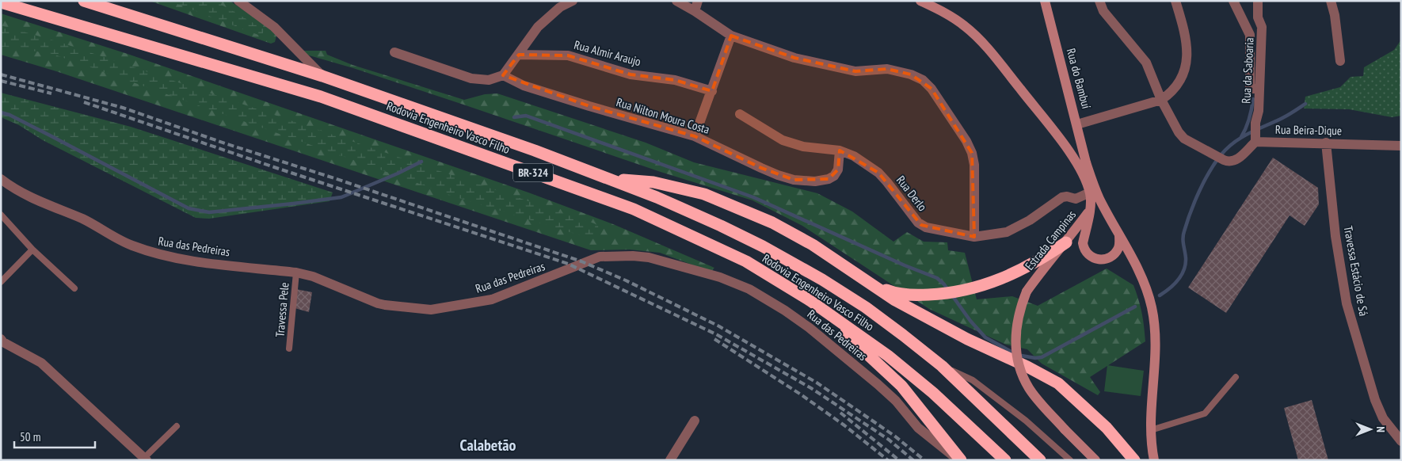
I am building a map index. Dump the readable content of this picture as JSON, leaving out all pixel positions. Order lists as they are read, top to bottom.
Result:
{
  "streets": {
    "highway": ["Rodovia Engenheiro Vasco Filho", "BR-324"],
    "main road": ["Rua do Bambuí", "Estrada Campinas"],
    "street": [
      "Rua Almir Araujo",
      "Rua da Saboaria",
      "Rua Nilton Moura Costa",
      "Rua Beira-Dique",
      "Rua Derlo",
      "Rua das Pedreiras",
      "Travessa Estácio de Sá"
    ],
    "lane": ["Travessa Pele"]
  },
  "crossings": [
    ["Rua da Saboaria", "Rua Beira-Dique"],
    ["Rua Nilton Moura Costa", "Rua Derlo"],
    ["Rua Beira-Dique", "Travessa Estácio de Sá"],
    ["Rua Derlo", "Estrada Campinas"],
    ["Rua das Pedreiras", "Travessa Pele"]
  ],
  "districts": ["Calabetão"],
  "scale_bar": "50 m",
  "north": "right"
}
